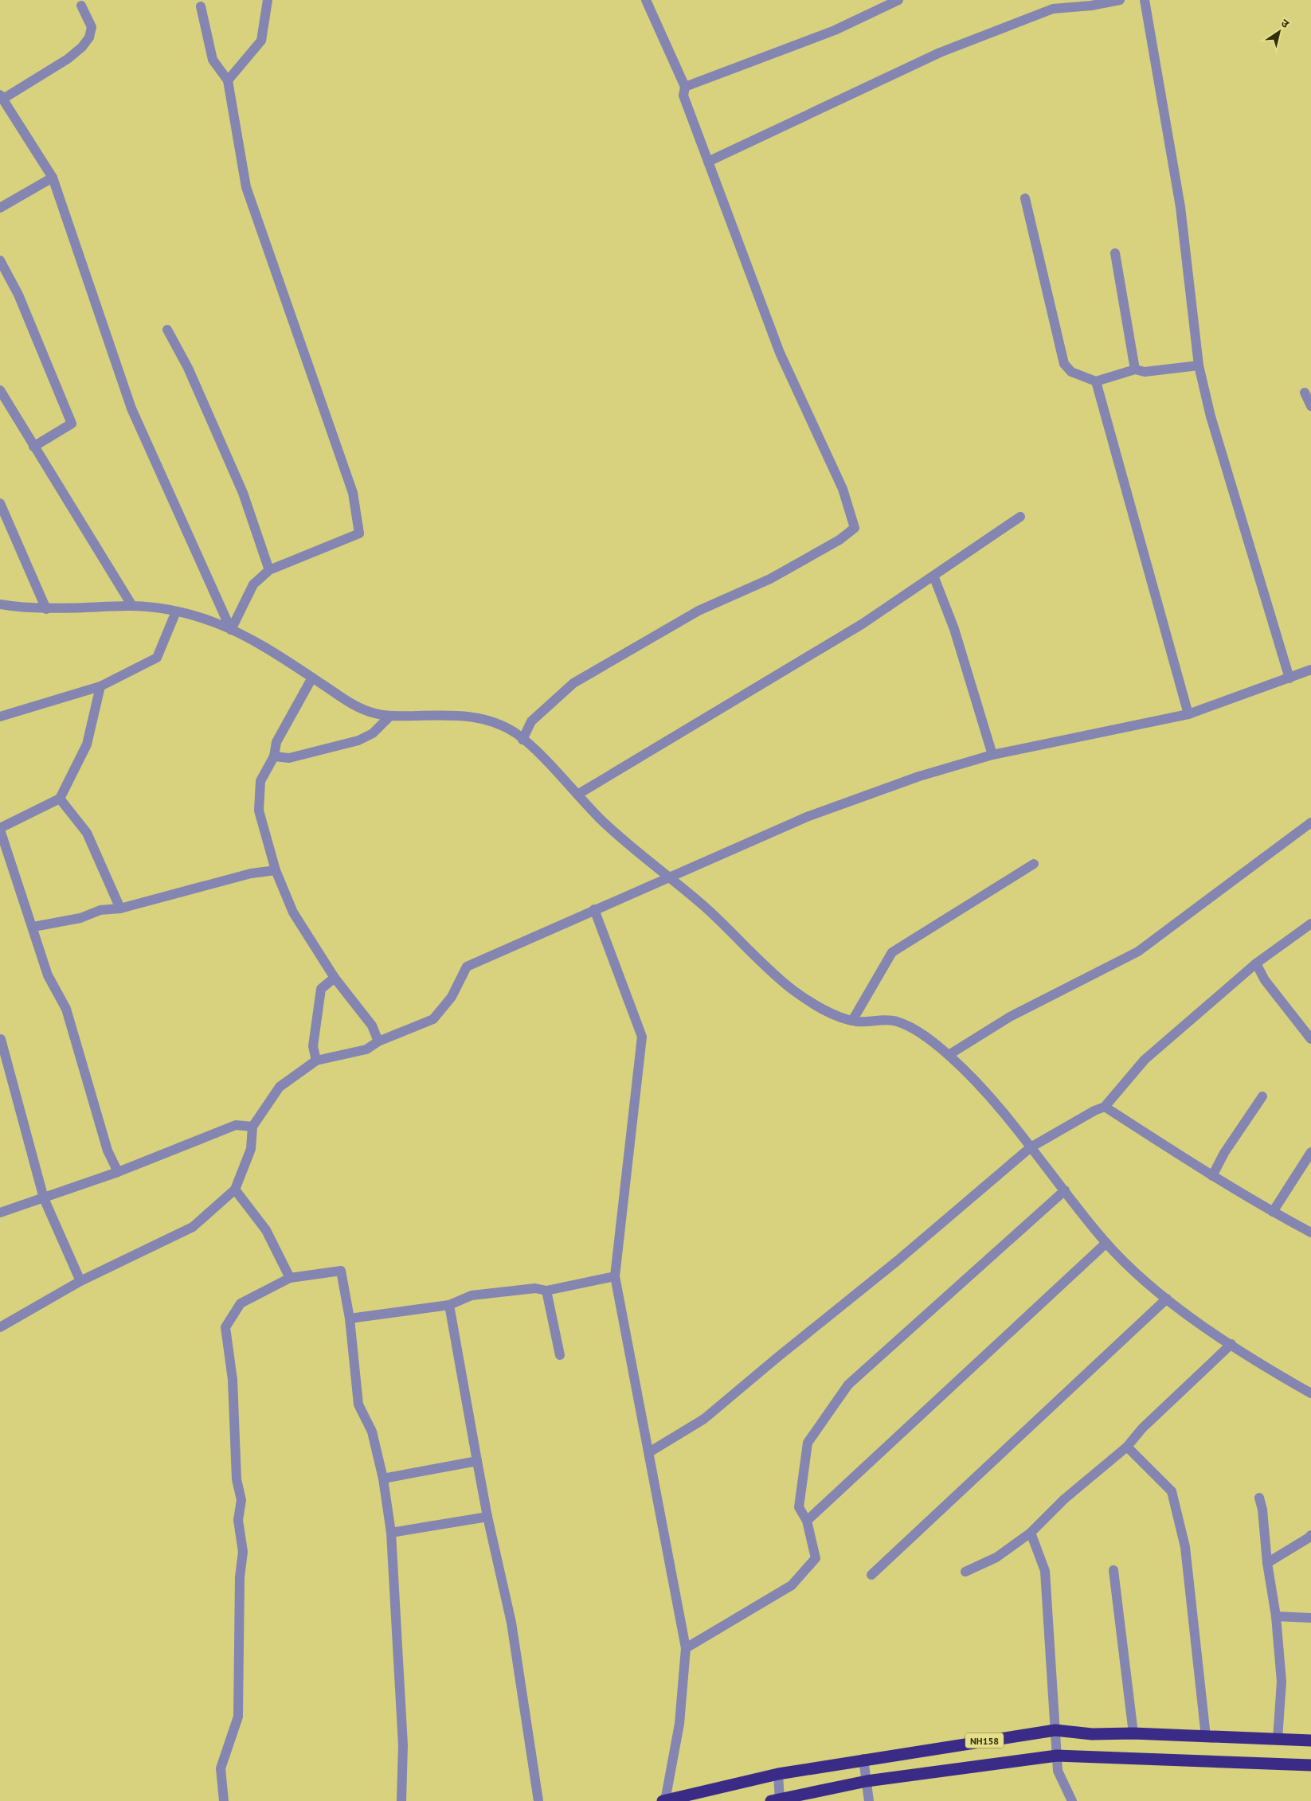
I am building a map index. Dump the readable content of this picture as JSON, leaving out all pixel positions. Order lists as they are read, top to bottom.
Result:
{
  "streets": {
    "highway": ["NH158"]
  },
  "north": "top right"
}
